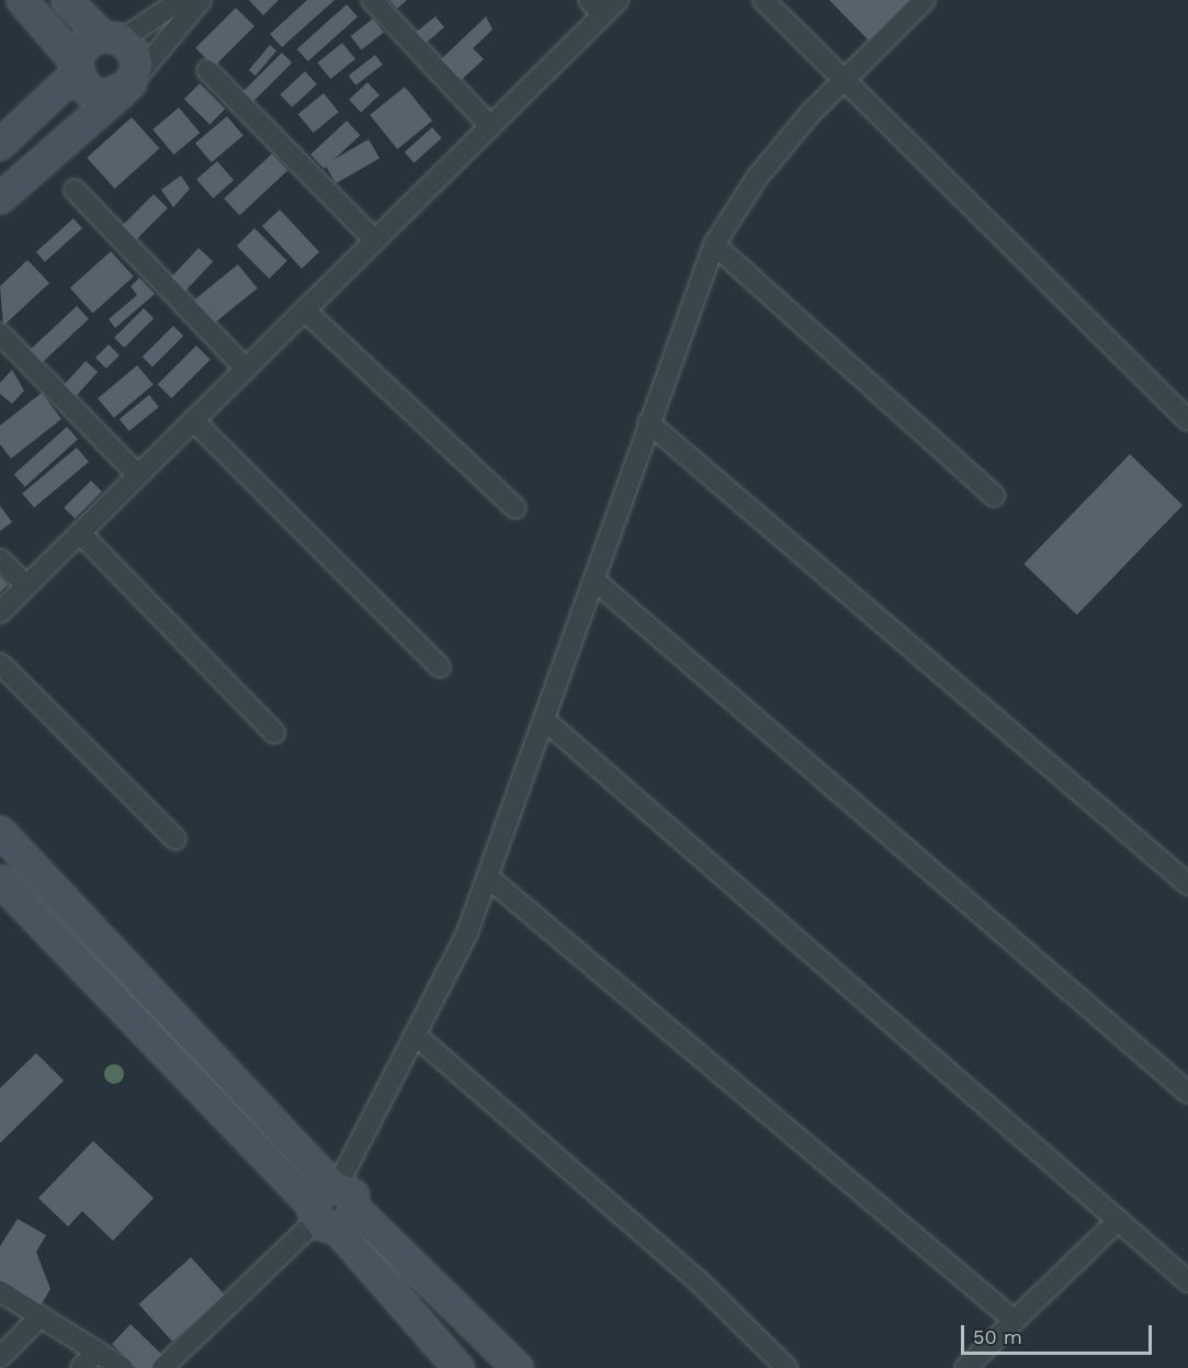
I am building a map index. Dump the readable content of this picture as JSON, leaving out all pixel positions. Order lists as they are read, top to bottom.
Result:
{
  "scale_bar": "50 m"
}
